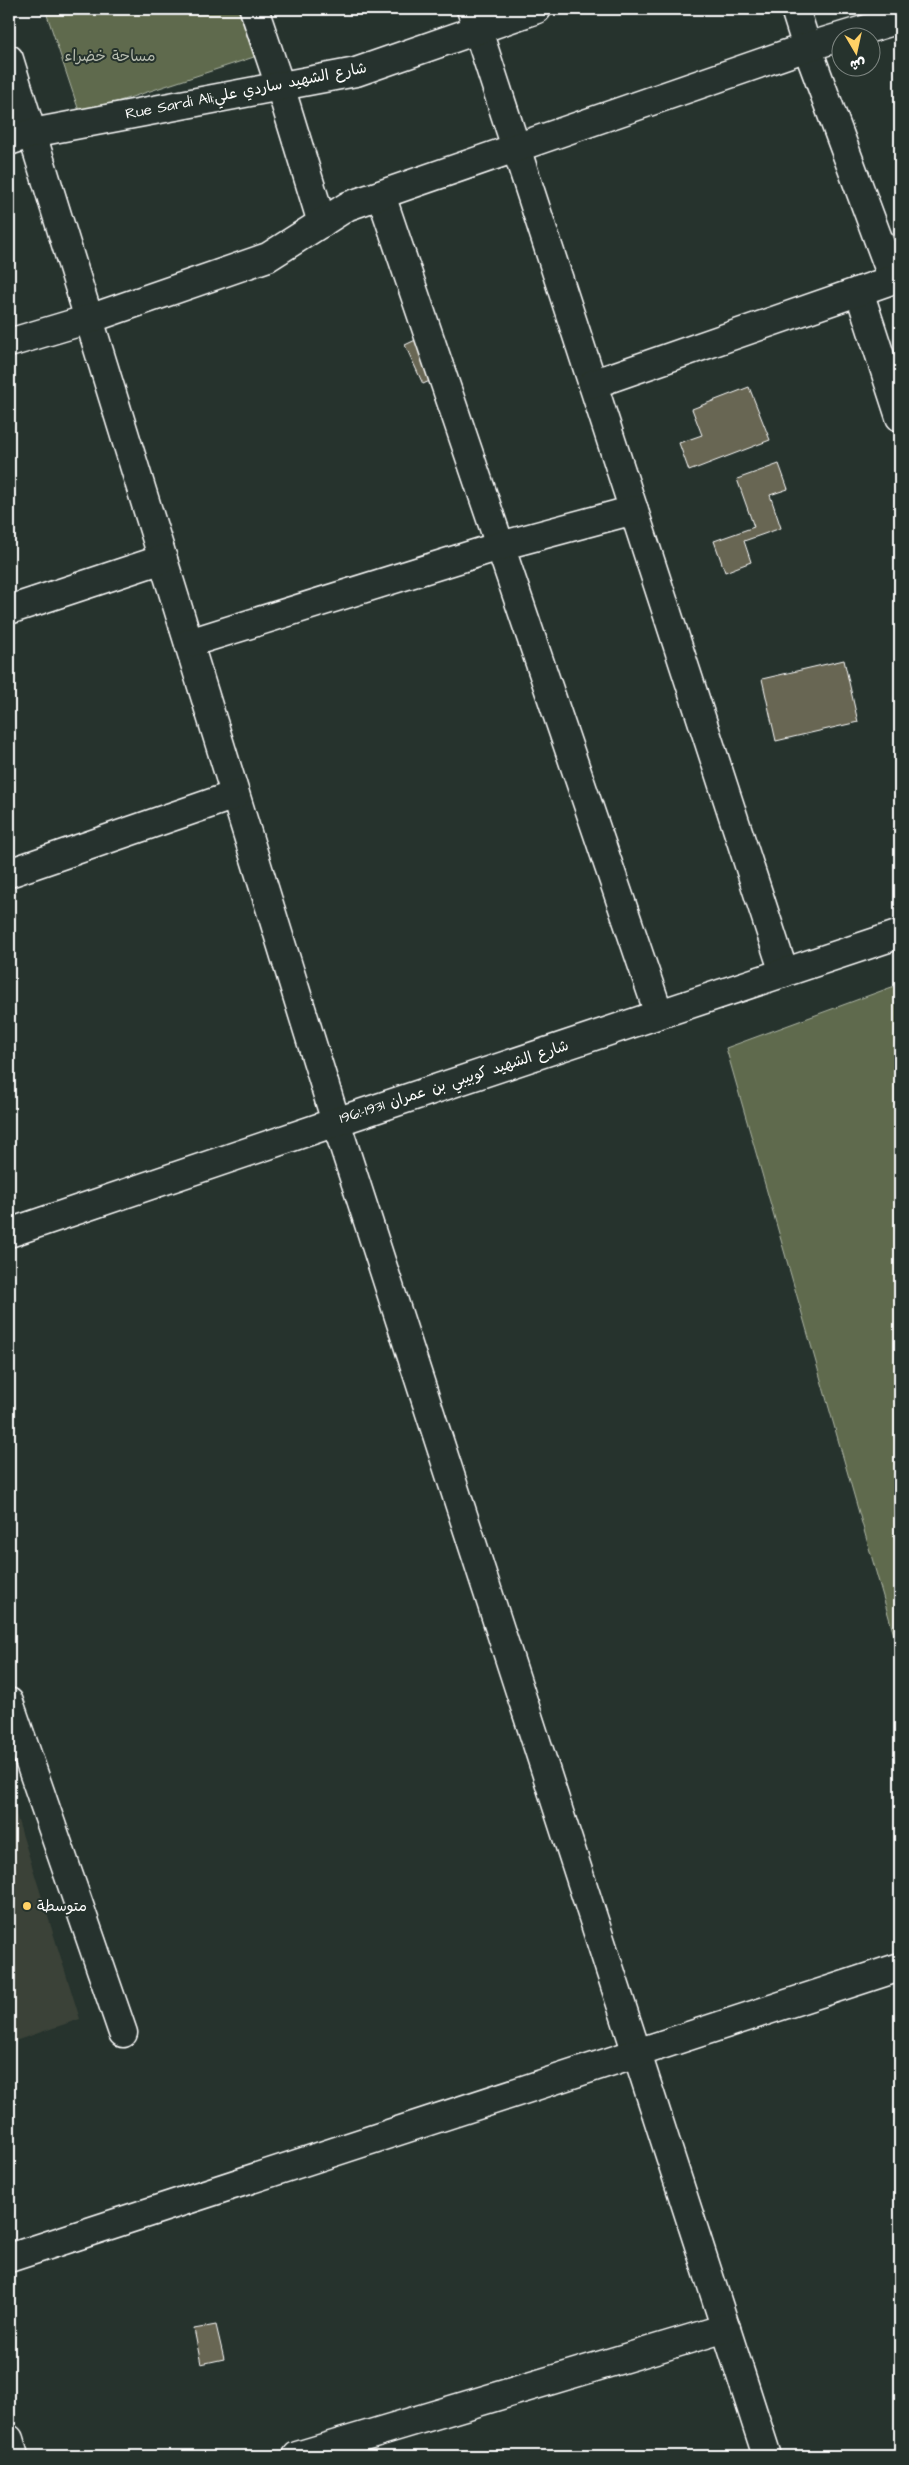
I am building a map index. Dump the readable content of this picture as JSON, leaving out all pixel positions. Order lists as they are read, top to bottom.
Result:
{
  "streets": {
    "street": ["Rue Sardi Ali;شارع الشهيد ساردي علي", "شارع الشهيد كوبيبي بن عمران 1931-1961"]
  },
  "parks": ["مساحة خضراء"],
  "places": ["متوسطة"],
  "north": "bottom"
}
